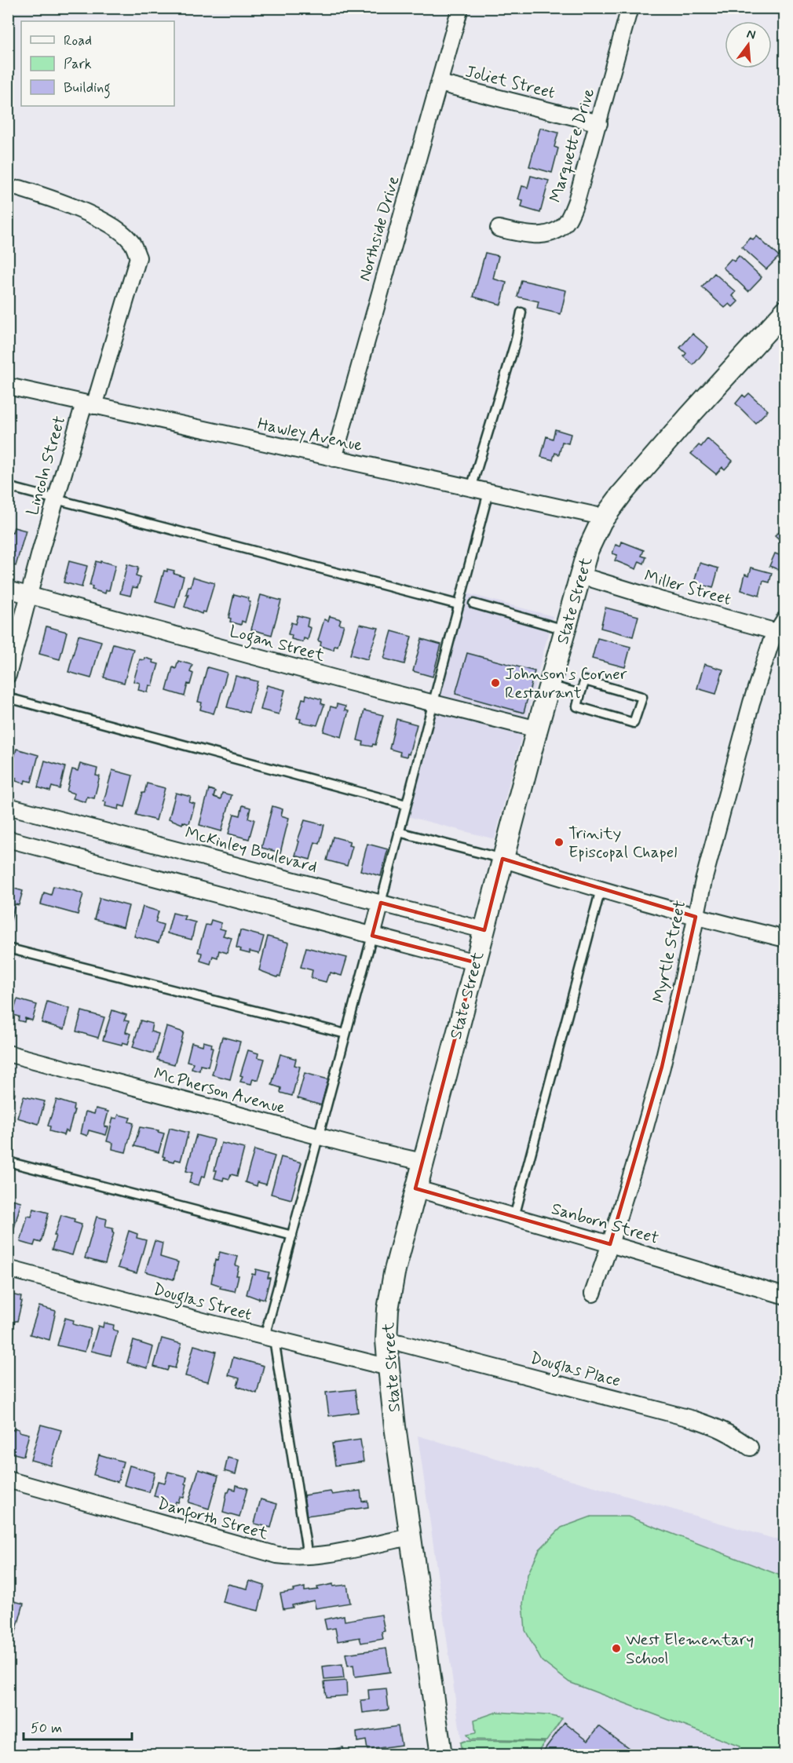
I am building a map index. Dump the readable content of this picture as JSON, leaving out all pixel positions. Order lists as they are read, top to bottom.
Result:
{
  "streets": {
    "street": [
      "Joliet Street",
      "Marquette Drive",
      "Northside Drive",
      "Hawley Avenue",
      "Lincoln Street",
      "Miller Street",
      "State Street",
      "Logan Street",
      "McKinley Boulevard",
      "Myrtle Street",
      "McPherson Avenue",
      "Sanborn Street",
      "Douglas Street",
      "Douglas Place",
      "Danforth Street"
    ]
  },
  "crossings": [
    ["Joliet Street", "Marquette Drive"],
    ["Joliet Street", "Northside Drive"],
    ["Northside Drive", "Hawley Avenue"],
    ["Hawley Avenue", "Lincoln Street"],
    ["Hawley Avenue", "State Street"],
    ["Lincoln Street", "Logan Street"],
    ["Miller Street", "State Street"],
    ["Miller Street", "Myrtle Street"],
    ["State Street", "Logan Street"],
    ["State Street", "McKinley Boulevard"],
    ["State Street", "McPherson Avenue"],
    ["State Street", "Sanborn Street"],
    ["State Street", "Douglas Street"],
    ["State Street", "Douglas Place"],
    ["State Street", "Danforth Street"],
    ["Myrtle Street", "Sanborn Street"]
  ],
  "places": ["Johnson's Corner Restaurant", "Trinity Episcopal Chapel", "West Elementary School"],
  "legend": ["Road", "Park", "Building"],
  "scale_bar": "50 m",
  "north": "top"
}
